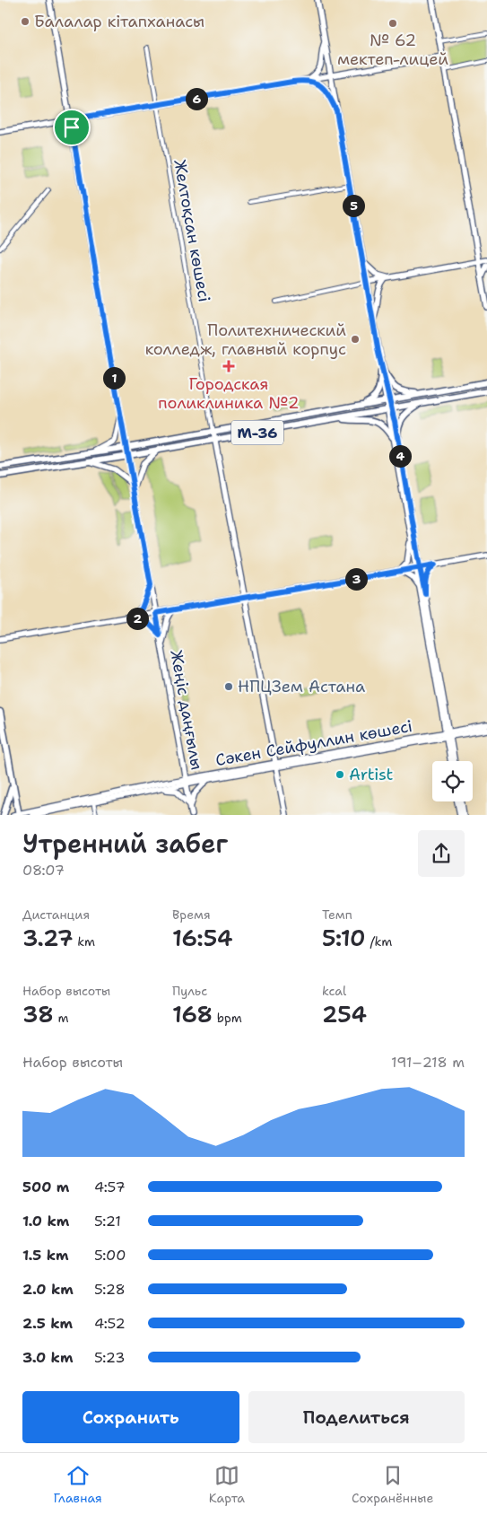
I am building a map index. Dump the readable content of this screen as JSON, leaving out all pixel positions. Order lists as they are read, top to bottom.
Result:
{
  "streets": {
    "main road": [
      "Желтоқсан көшесі",
      "M-36",
      "Жеңіс даңғылы",
      "Сәкен Сейфуллин көшесі"
    ]
  },
  "crossings": [
    ["Желтоқсан көшесі", "M-36"],
    ["Желтоқсан көшесі", "Сәкен Сейфуллин көшесі"],
    ["M-36", "Жеңіс даңғылы"],
    ["Жеңіс даңғылы", "Сәкен Сейфуллин көшесі"]
  ],
  "places": {
    "other": [
      "Балалар кітапханасы",
      "№ 62 мектеп-лицей",
      "Политехнический колледж, главный корпус",
      "НПЦЗем Астана",
      "Artist"
    ],
    "health": ["Городская поликлиника №2"]
  },
  "page": {
    "pins": [
      "6",
      "5",
      "1",
      "4",
      "3",
      "2"
    ],
    "heading": ["Утренний забег", "08:07"],
    "stats": [
      ["Дистанция", "3.27 km"],
      ["Время", "16:54"],
      ["Темп", "5:10 /km"],
      ["Набор высоты", "38 m"],
      ["Пульс", "168 bpm"],
      ["kcal", "254"]
    ],
    "chart": ["Набор высоты", "191–218 m"],
    "list": [
      {
        "name": "500 m",
        "note": "4:57"
      },
      {
        "name": "1.0 km",
        "note": "5:21"
      },
      {
        "name": "1.5 km",
        "note": "5:00"
      },
      {
        "name": "2.0 km",
        "note": "5:28"
      },
      {
        "name": "2.5 km",
        "note": "4:52"
      },
      {
        "name": "3.0 km",
        "note": "5:23"
      }
    ],
    "buttons": ["Сохранить", "Поделиться"],
    "tabs": ["Главная", "Карта", "Сохранённые"]
  }
}
